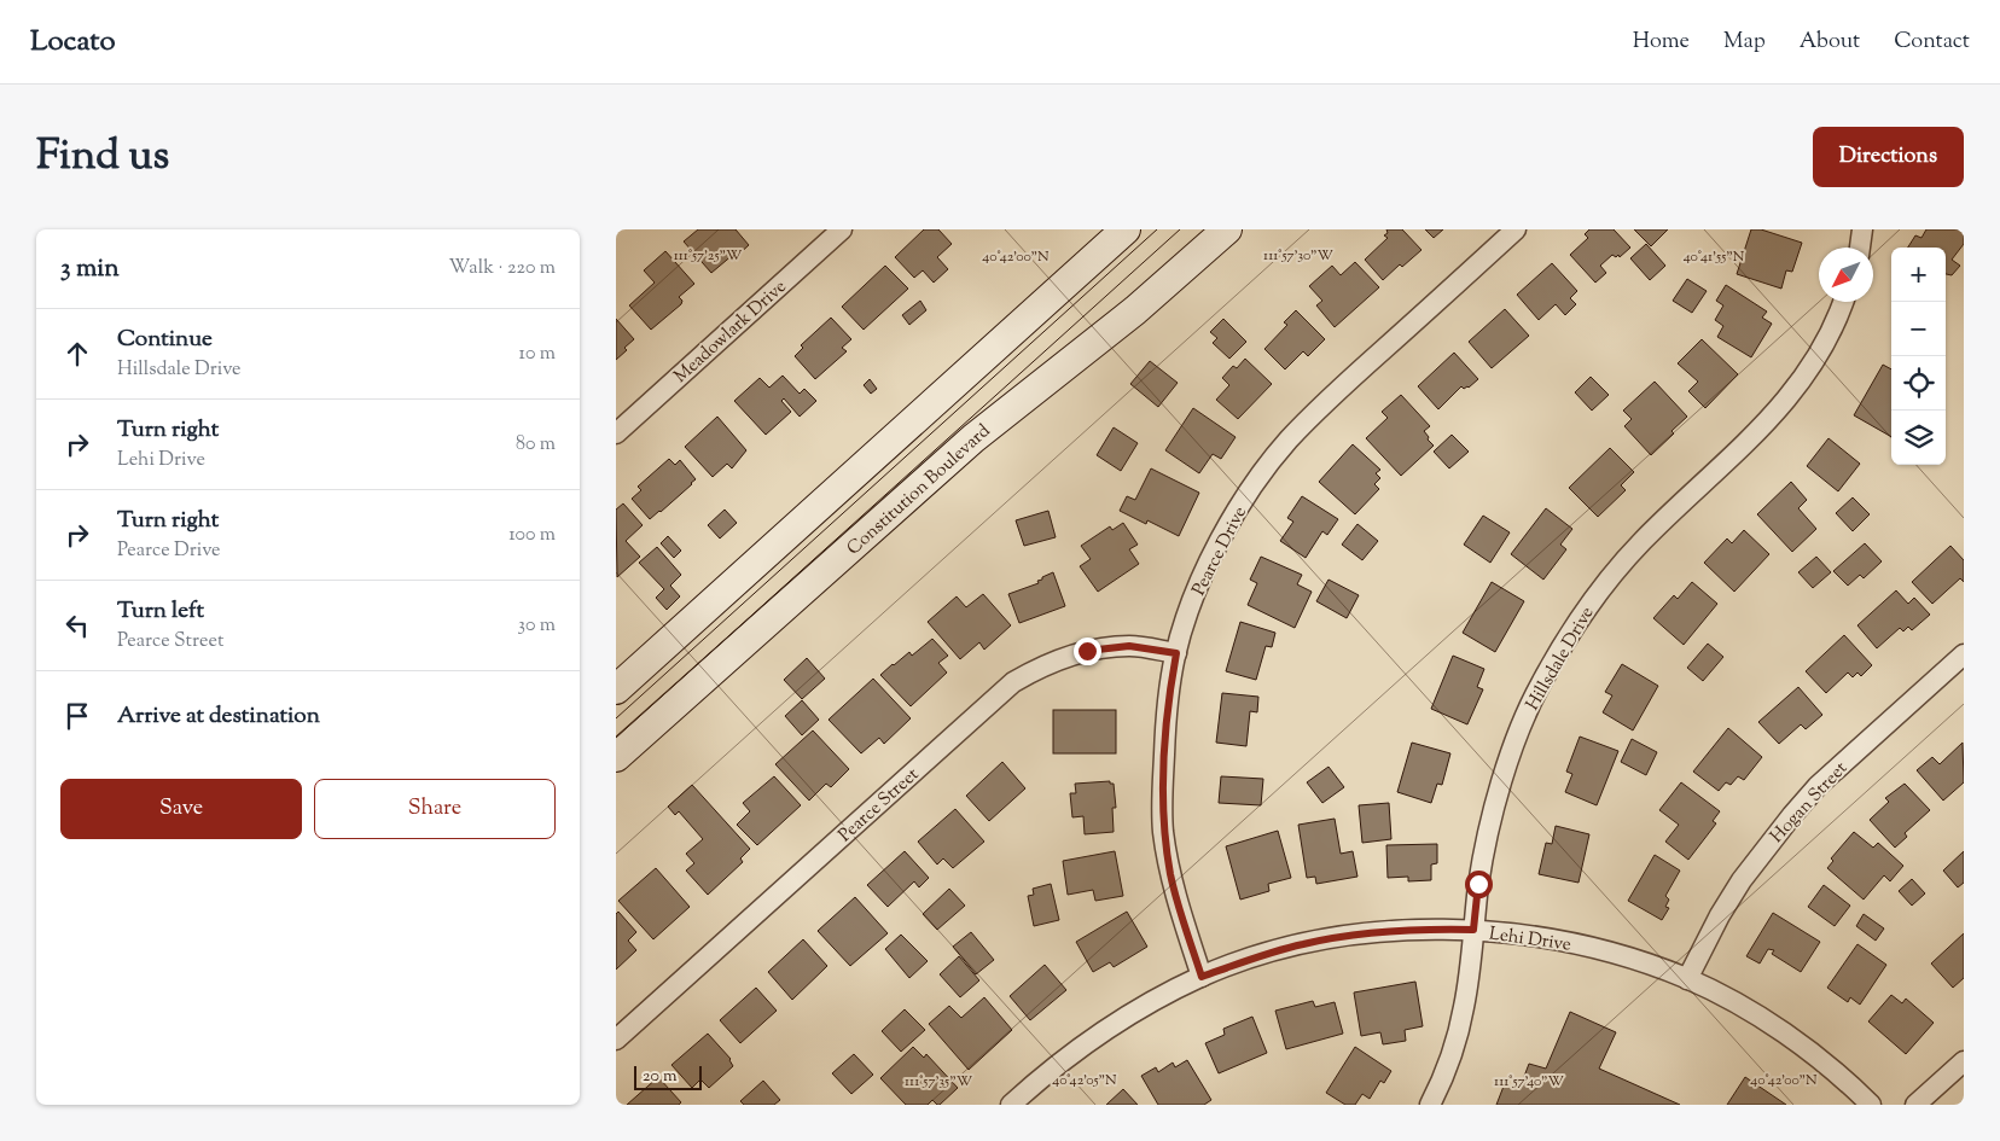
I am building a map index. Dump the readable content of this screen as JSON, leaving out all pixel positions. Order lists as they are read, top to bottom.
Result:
{
  "streets": {
    "main road": ["Constitution Boulevard"],
    "street": [
      "Meadowlark Drive",
      "Pearce Drive",
      "Hillsdale Drive",
      "Hogan Street",
      "Pearce Street",
      "Lehi Drive"
    ]
  },
  "crossings": [
    ["Pearce Drive", "Pearce Street"],
    ["Pearce Drive", "Lehi Drive"],
    ["Hillsdale Drive", "Lehi Drive"],
    ["Hogan Street", "Lehi Drive"]
  ],
  "scale_bar": "20 m",
  "north": "bottom left",
  "page": {
    "header": "Locato",
    "nav": [
      "Home",
      "Map",
      "About",
      "Contact"
    ],
    "title": "Find us",
    "buttons": [
      "Directions",
      ["Save", "Share"]
    ],
    "heading": ["3 min", "Walk · 220 m"],
    "map_buttons": ["+", "−"],
    "list": [
      ["Continue", "Hillsdale Drive", "10 m"],
      ["Turn right", "Lehi Drive", "80 m"],
      ["Turn right", "Pearce Drive", "100 m"],
      ["Turn left", "Pearce Street", "30 m"],
      "Arrive at destination"
    ],
    "scale": "20 m"
  },
  "coordinates": [
    "111°57'25\"W",
    "111°57'30\"W",
    "40°41'55\"N",
    "40°42'00\"N",
    "40°42'05\"N",
    "111°57'35\"W",
    "111°57'40\"W"
  ]
}
